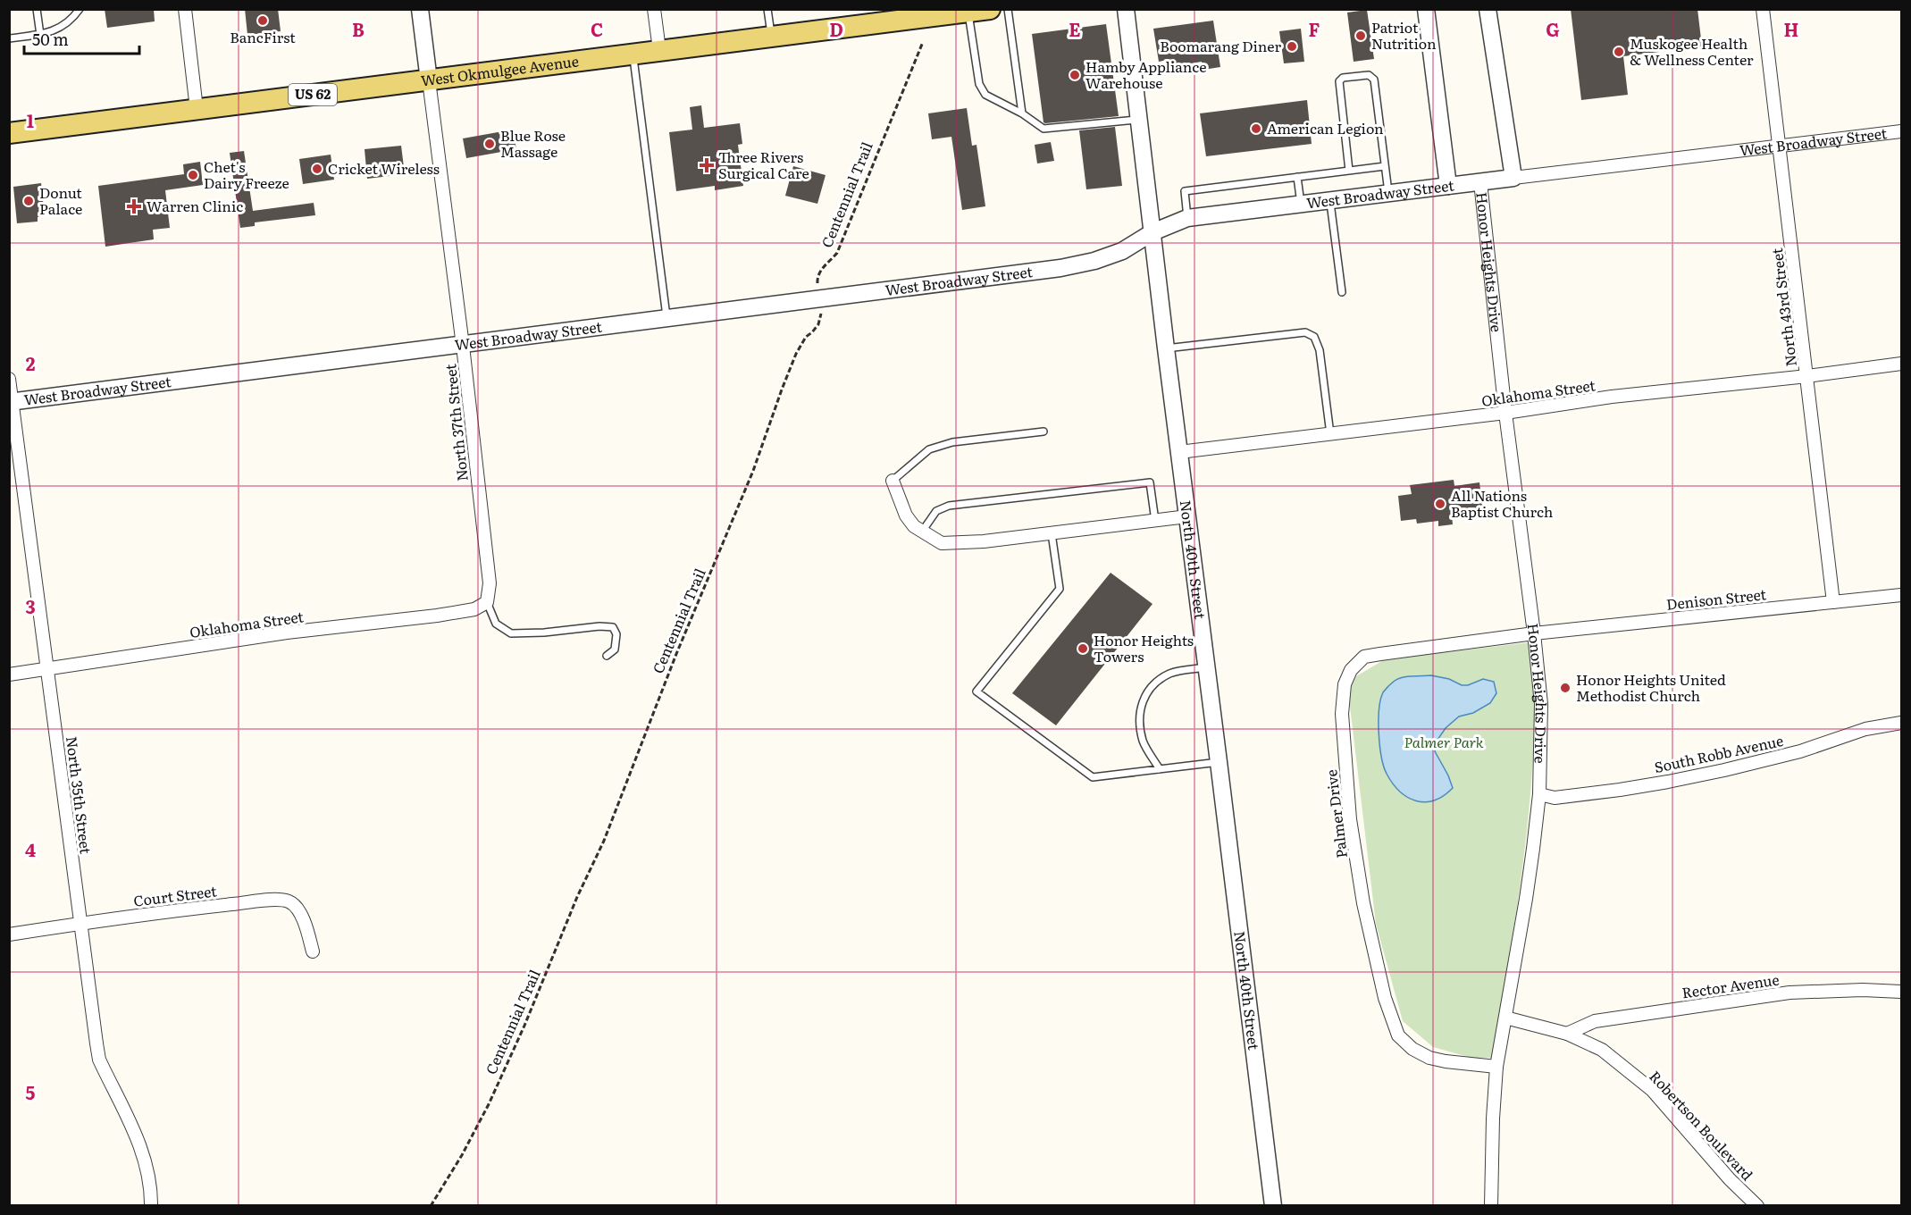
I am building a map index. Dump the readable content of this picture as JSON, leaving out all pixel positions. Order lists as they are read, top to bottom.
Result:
{
  "streets": {
    "main road": ["West Okmulgee Avenue", "US 62"],
    "street": [
      "West Broadway Street",
      "Honor Heights Drive",
      "North 43rd Street",
      "Oklahoma Street",
      "North 37th Street",
      "North 40th Street",
      "Denison Street",
      "South Robb Avenue",
      "North 35th Street",
      "Palmer Drive",
      "Court Street",
      "Rector Avenue",
      "Robertson Boulevard"
    ],
    "path": ["Centennial Trail"]
  },
  "crossings": [
    ["West Okmulgee Avenue", "North 37th Street"],
    ["West Broadway Street", "Centennial Trail"],
    ["West Broadway Street", "Honor Heights Drive"],
    ["West Broadway Street", "North 43rd Street"],
    ["West Broadway Street", "North 37th Street"],
    ["West Broadway Street", "North 40th Street"],
    ["West Broadway Street", "North 35th Street"],
    ["Honor Heights Drive", "Oklahoma Street"],
    ["Honor Heights Drive", "Denison Street"],
    ["Honor Heights Drive", "South Robb Avenue"],
    ["Honor Heights Drive", "Palmer Drive"],
    ["Honor Heights Drive", "Robertson Boulevard"],
    ["North 43rd Street", "Oklahoma Street"],
    ["North 43rd Street", "Denison Street"],
    ["Oklahoma Street", "North 37th Street"],
    ["Oklahoma Street", "North 40th Street"],
    ["Oklahoma Street", "North 35th Street"],
    ["Denison Street", "Palmer Drive"],
    ["North 35th Street", "Court Street"],
    ["Rector Avenue", "Robertson Boulevard"]
  ],
  "parks": ["Palmer Park"],
  "places": {
    "other": [
      "BancFirst",
      "Patriot Nutrition",
      "Boomarang Diner",
      "Muskogee Health & Wellness Center",
      "Hamby Appliance Warehouse",
      "American Legion",
      "Blue Rose Massage",
      "Cricket Wireless",
      "Chet's Dairy Freeze",
      "Donut Palace",
      "All Nations Baptist Church",
      "Honor Heights Towers",
      "Honor Heights United Methodist Church"
    ],
    "health": ["Three Rivers Surgical Care", "Warren Clinic"]
  },
  "scale_bar": "50 m",
  "grid": {
    "columns": [
      "B",
      "C",
      "D",
      "E",
      "F",
      "G",
      "H"
    ],
    "rows": [
      "1",
      "2",
      "3",
      "4",
      "5"
    ]
  }
}
